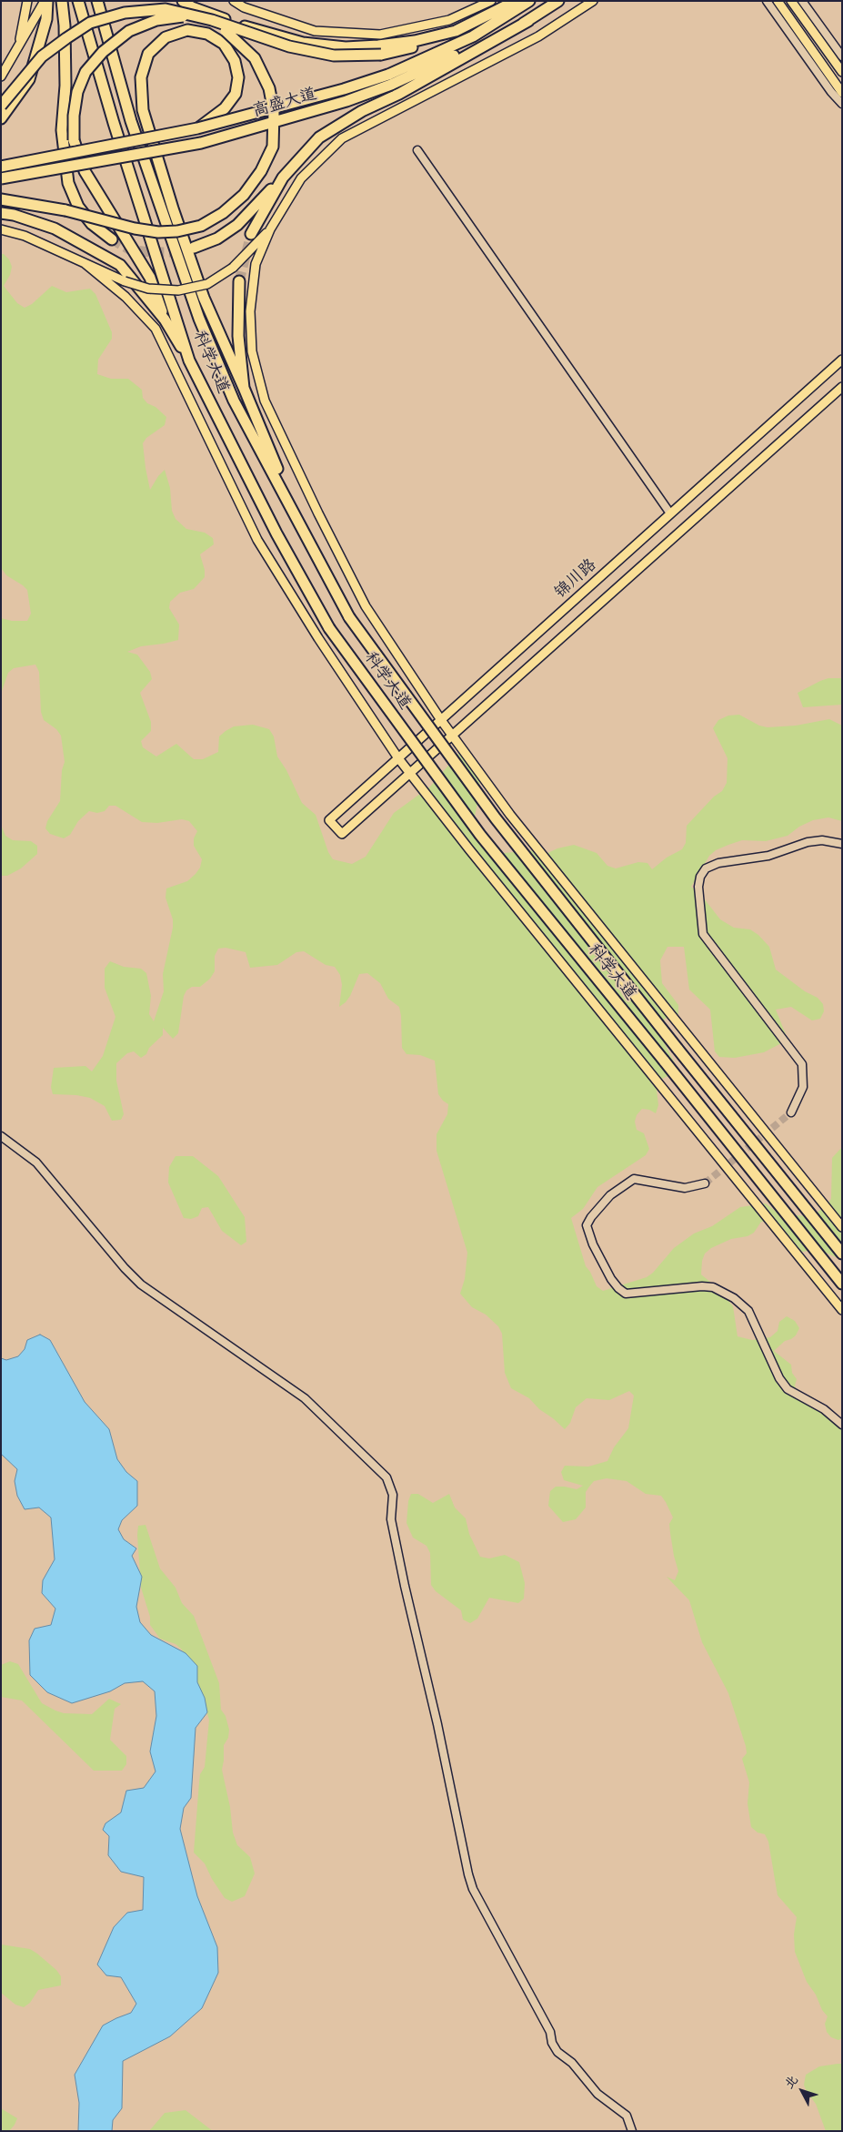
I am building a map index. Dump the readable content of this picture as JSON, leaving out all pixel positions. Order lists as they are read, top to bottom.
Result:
{
  "streets": {
    "highway": ["高盛大道", "科学大道"],
    "main road": ["锦川路"]
  },
  "crossings": [
    ["科学大道", "锦川路"]
  ],
  "north": "top left"
}
